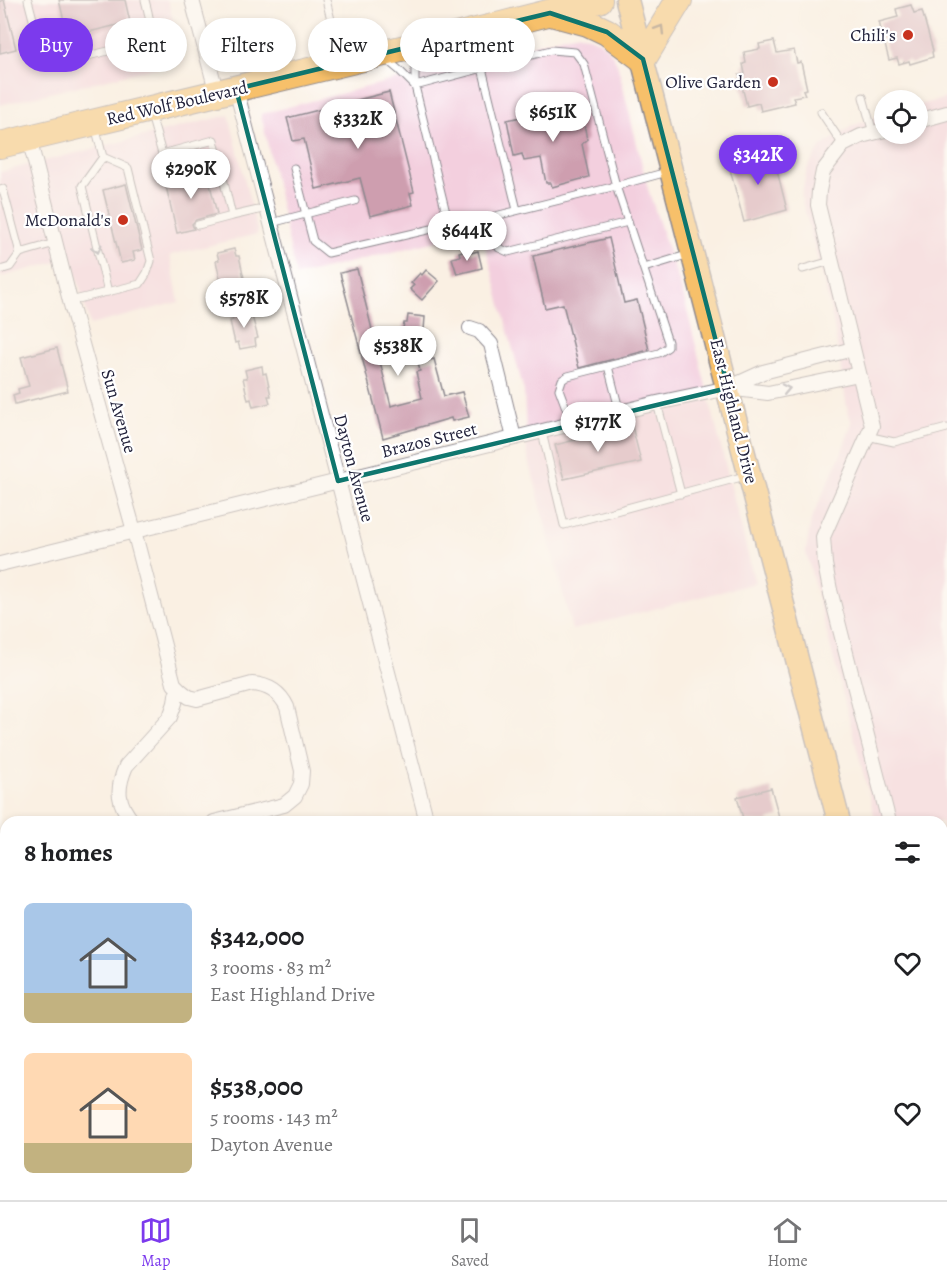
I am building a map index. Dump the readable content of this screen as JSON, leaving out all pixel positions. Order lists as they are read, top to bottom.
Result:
{
  "streets": {
    "highway": ["Red Wolf Boulevard"],
    "main road": ["East Highland Drive"],
    "street": ["Sun Avenue", "Brazos Street", "Dayton Avenue"]
  },
  "crossings": [
    ["Red Wolf Boulevard", "Sun Avenue"],
    ["Red Wolf Boulevard", "Dayton Avenue"],
    ["Sun Avenue", "Brazos Street"],
    ["East Highland Drive", "Brazos Street"],
    ["Brazos Street", "Dayton Avenue"]
  ],
  "places": ["Chili's", "Olive Garden", "McDonald's"],
  "page": {
    "chip": [
      "Buy",
      "Rent",
      "Filters",
      "New",
      "Apartment"
    ],
    "price": [
      "$651K",
      "$332K",
      "$342K",
      "$290K",
      "$644K",
      "$578K",
      "$538K",
      "$177K"
    ],
    "heading": "8 homes",
    "list": [
      {
        "name": "$342,000",
        "note": "3 rooms · 83 m² · East Highland Drive"
      },
      {
        "name": "$538,000",
        "note": "5 rooms · 143 m² · Dayton Avenue"
      }
    ],
    "tabs": ["Map", "Saved", "Home"]
  }
}
